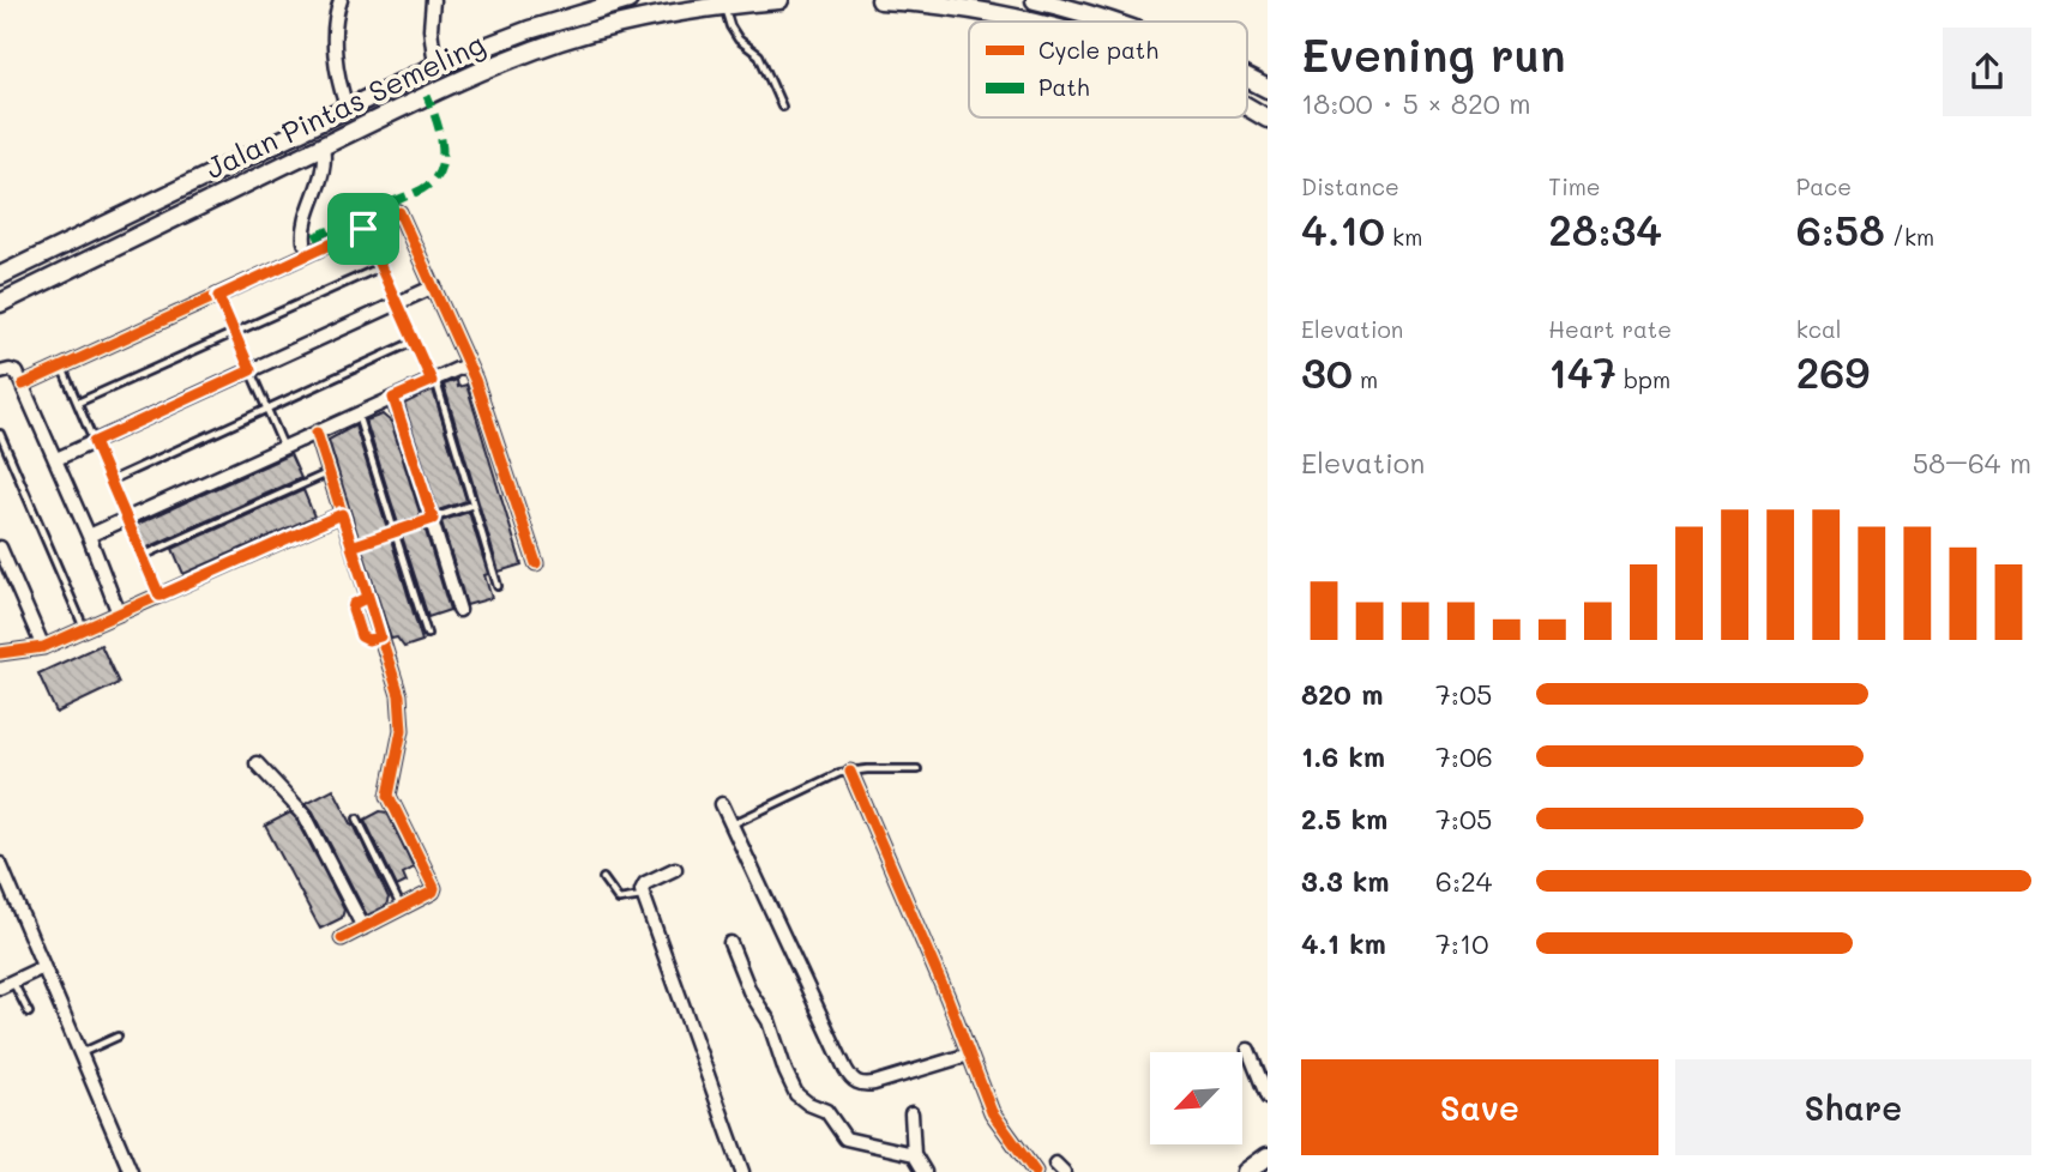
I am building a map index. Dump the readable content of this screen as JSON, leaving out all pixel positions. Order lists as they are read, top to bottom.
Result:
{
  "streets": {
    "main road": ["Jalan Pintas Semeling"]
  },
  "legend": ["Cycle path", "Path"],
  "north": "bottom left",
  "page": {
    "heading": ["Evening run", "18:00 · 5 × 820 m"],
    "stats": [
      ["Distance", "4.10 km"],
      ["Time", "28:34"],
      ["Pace", "6:58 /km"],
      ["Elevation", "30 m"],
      ["Heart rate", "147 bpm"],
      ["kcal", "269"]
    ],
    "chart": ["Elevation", "58–64 m"],
    "list": [
      {
        "name": "820 m",
        "note": "7:05"
      },
      {
        "name": "1.6 km",
        "note": "7:06"
      },
      {
        "name": "2.5 km",
        "note": "7:05"
      },
      {
        "name": "3.3 km",
        "note": "6:24"
      },
      {
        "name": "4.1 km",
        "note": "7:10"
      }
    ],
    "buttons": ["Save", "Share"]
  }
}
